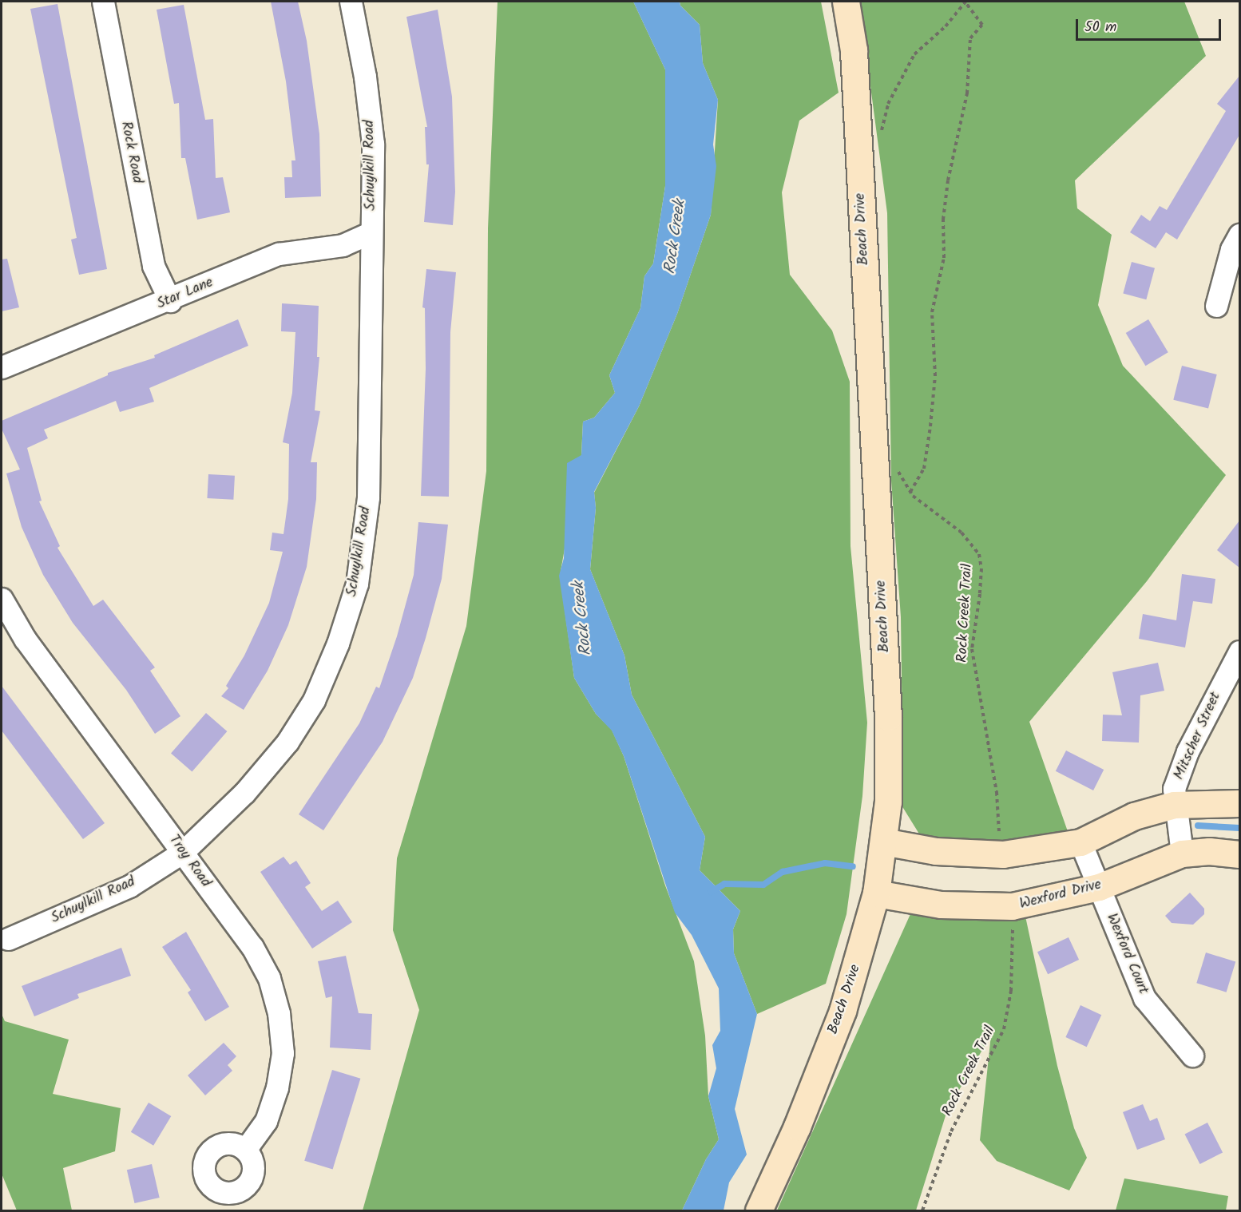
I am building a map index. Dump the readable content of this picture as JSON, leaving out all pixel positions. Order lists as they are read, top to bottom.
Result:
{
  "streets": {
    "street": [
      "Rock Road",
      "Schuylkill Road",
      "Beach Drive",
      "Star Lane",
      "Mitscher Street",
      "Troy Road",
      "Wexford Drive",
      "Wexford Court"
    ],
    "path": ["Rock Creek Trail"]
  },
  "crossings": [
    ["Rock Road", "Star Lane"],
    ["Schuylkill Road", "Star Lane"],
    ["Schuylkill Road", "Troy Road"],
    ["Beach Drive", "Wexford Drive"],
    ["Rock Creek Trail", "Wexford Drive"],
    ["Mitscher Street", "Wexford Drive"],
    ["Wexford Drive", "Wexford Court"]
  ],
  "water": ["Rock Creek"],
  "scale_bar": "50 m"
}
